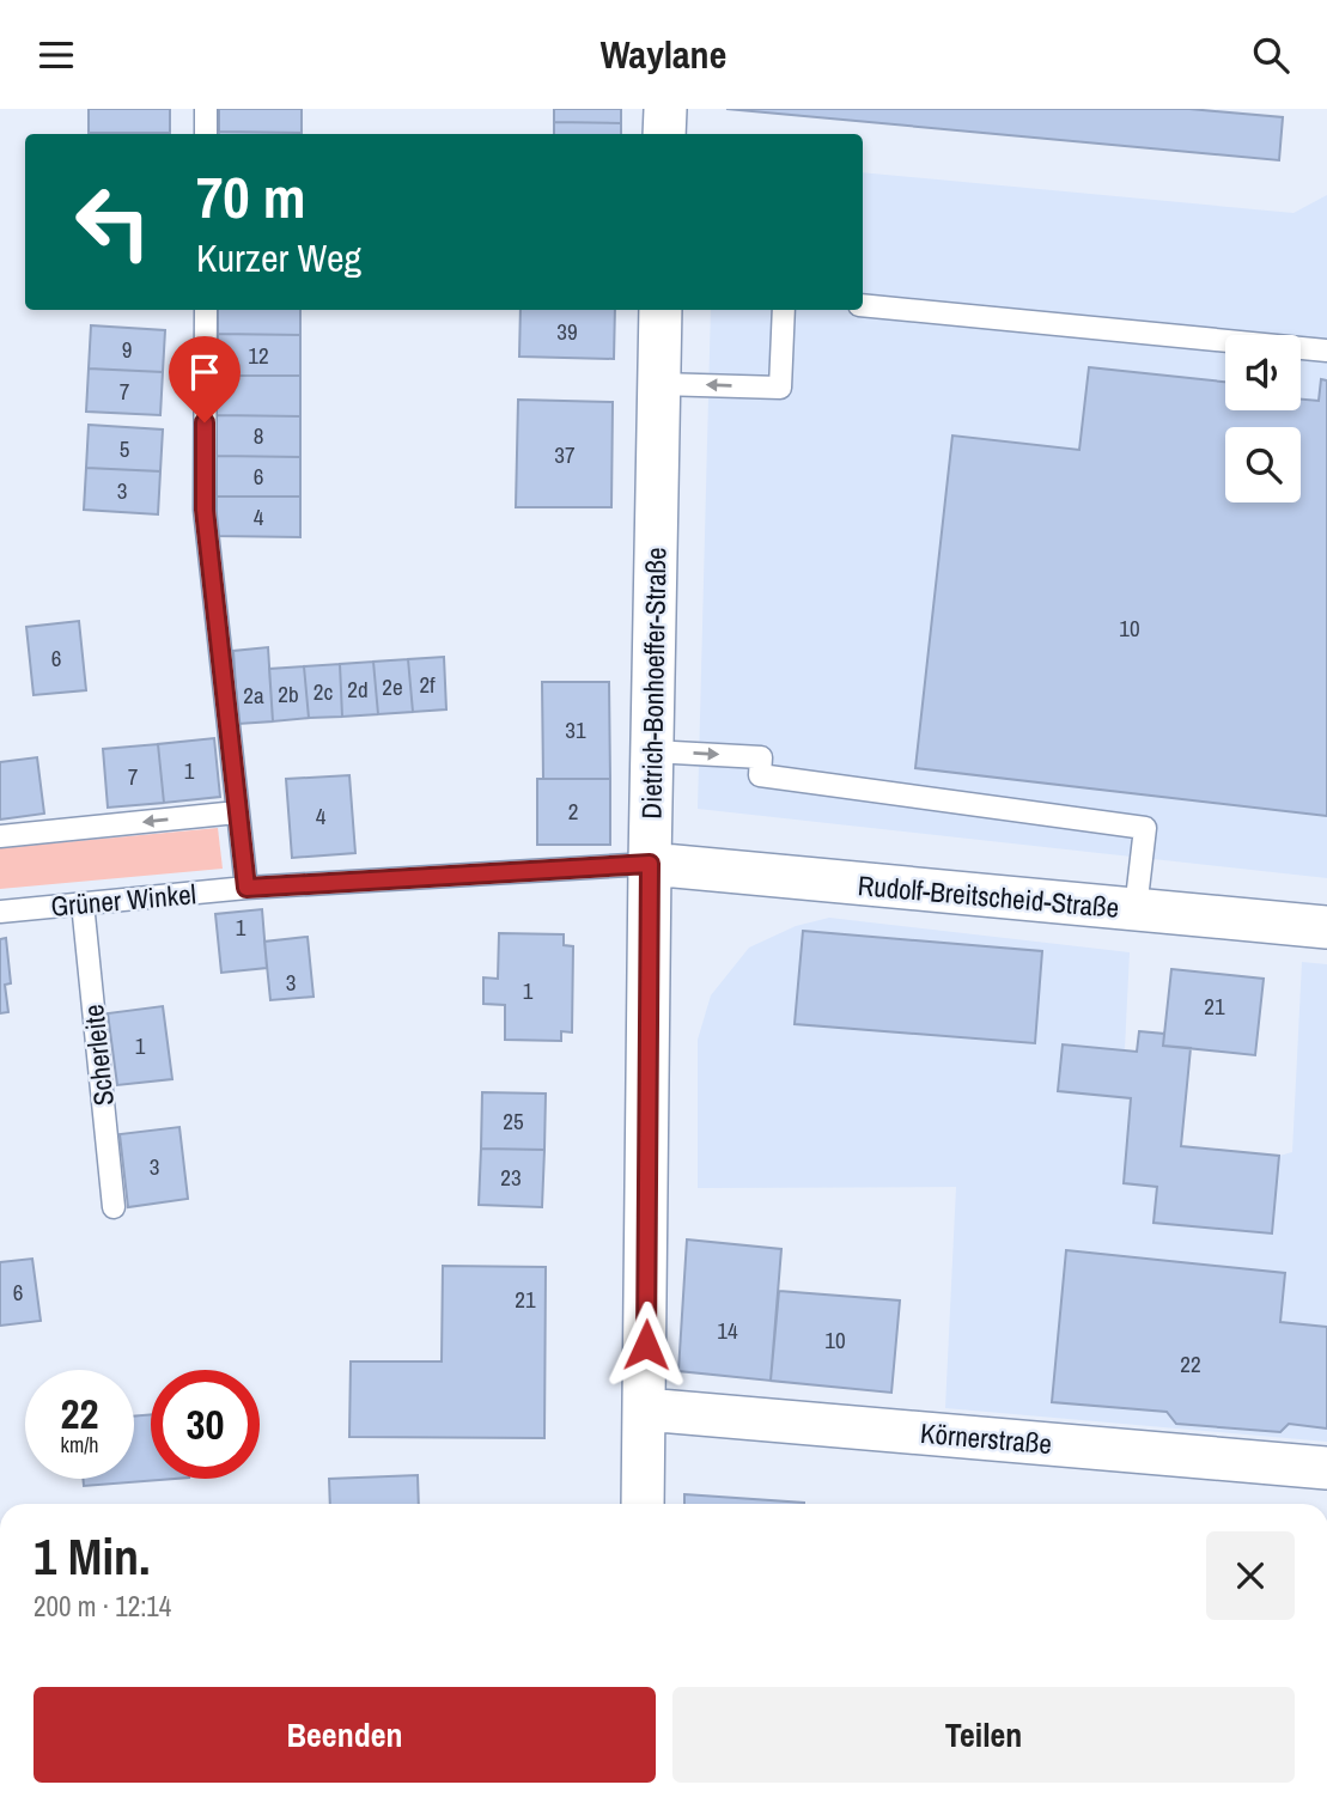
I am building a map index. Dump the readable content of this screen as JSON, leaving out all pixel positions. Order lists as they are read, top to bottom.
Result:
{
  "streets": {
    "street": ["Dietrich-Bonhoeffer-Straße", "Rudolf-Breitscheid-Straße", "Körnerstraße"],
    "lane": ["Grüner Winkel", "Scherleite"]
  },
  "crossings": [
    ["Dietrich-Bonhoeffer-Straße", "Rudolf-Breitscheid-Straße"],
    ["Dietrich-Bonhoeffer-Straße", "Grüner Winkel"],
    ["Dietrich-Bonhoeffer-Straße", "Körnerstraße"],
    ["Rudolf-Breitscheid-Straße", "Grüner Winkel"],
    ["Grüner Winkel", "Scherleite"]
  ],
  "house_numbers": [
    "39",
    "9",
    "12",
    "7",
    "8",
    "5",
    "37",
    "6",
    "3",
    "4",
    "10",
    "6",
    "2f",
    "2e",
    "2d",
    "2c",
    "2b",
    "2a",
    "31",
    "1",
    "7",
    "2",
    "4",
    "1",
    "3",
    "1",
    "21",
    "1",
    "25",
    "3",
    "23",
    "6",
    "21",
    "14",
    "10",
    "22"
  ],
  "page": {
    "header": "Waylane",
    "turn": ["70 m", "Kurzer Weg"],
    "speed": "22 km/h",
    "limit": "30",
    "heading": ["1 Min.", "200 m · 12:14"],
    "buttons": ["Beenden", "Teilen"]
  }
}
